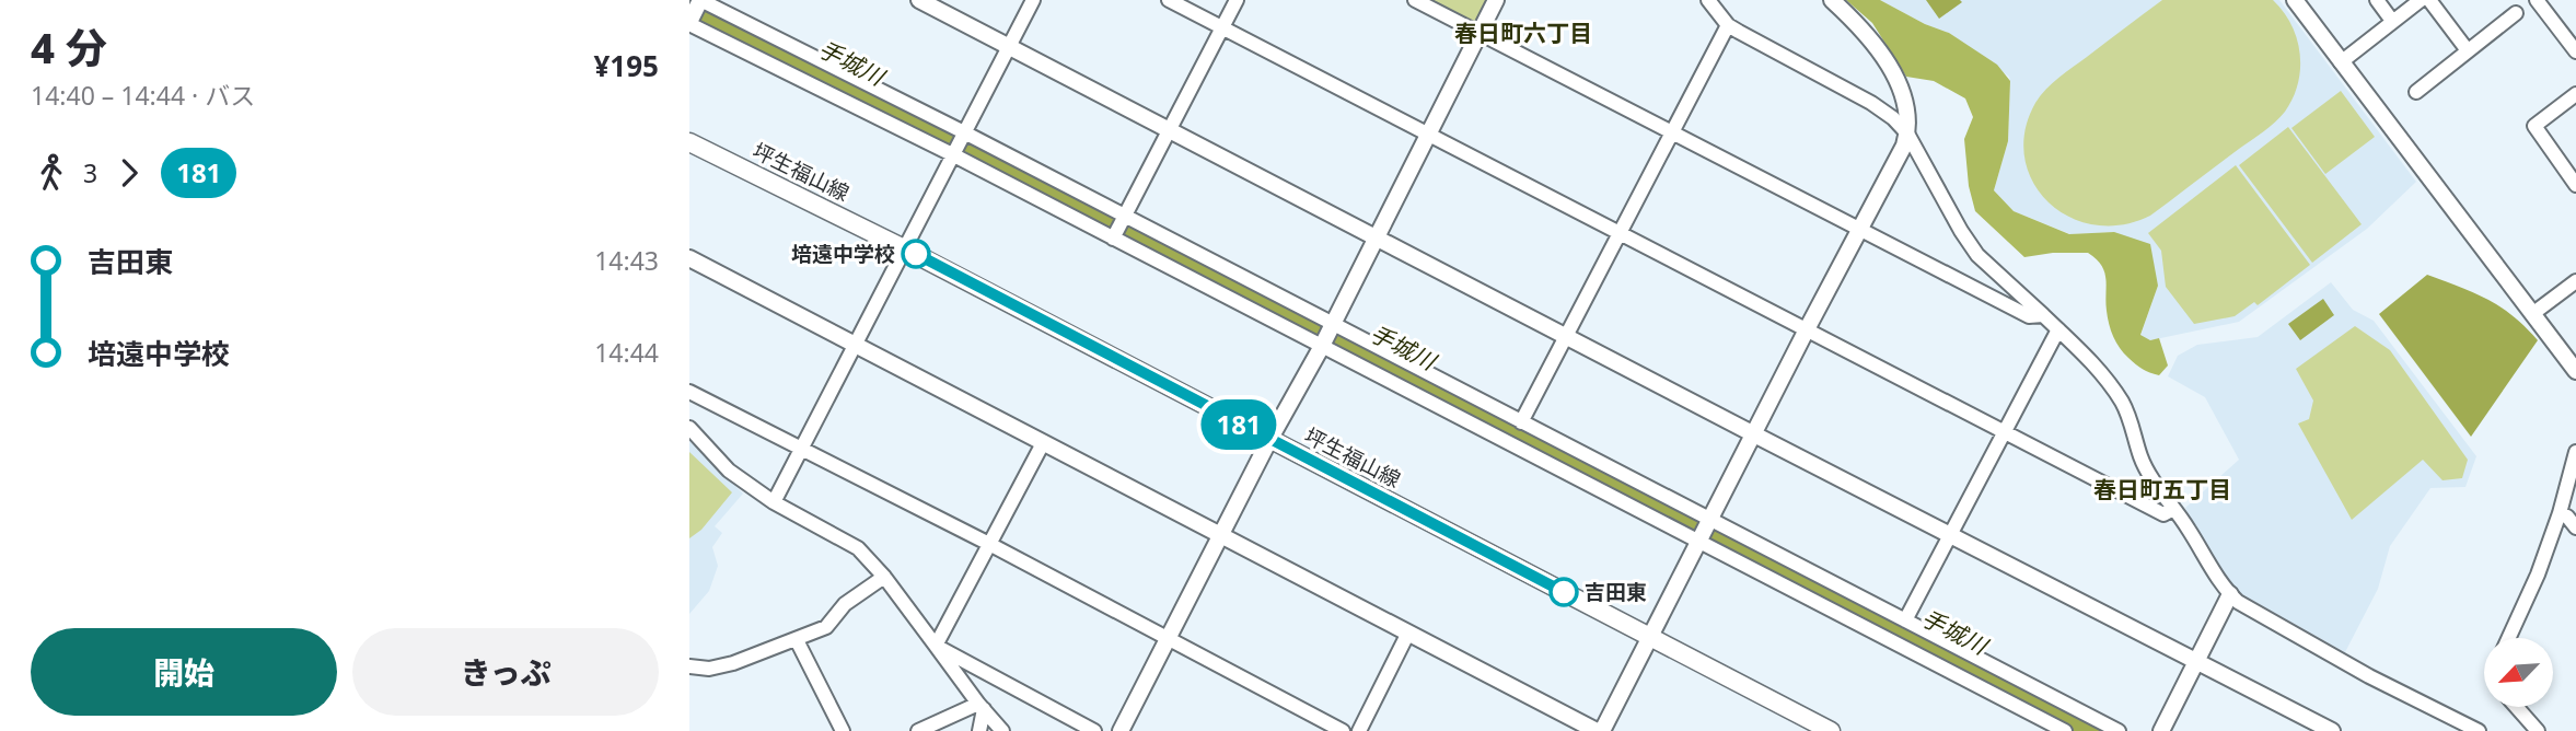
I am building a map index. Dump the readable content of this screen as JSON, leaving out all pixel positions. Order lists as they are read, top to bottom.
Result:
{
  "streets": {
    "main road": ["坪生福山線"]
  },
  "districts": ["春日町六丁目", "春日町五丁目"],
  "water": ["手城川"],
  "places": ["培遠中学校", "吉田東"],
  "lines": ["bus line 181"],
  "north": "bottom left",
  "page": {
    "heading": ["4 分", "14:40 – 14:44 · バス", "¥195"],
    "on_map": "181",
    "legs": ["3", "181"],
    "list": [
      {
        "name": "吉田東",
        "value": "14:43"
      },
      {
        "name": "培遠中学校",
        "value": "14:44"
      }
    ],
    "buttons": ["開始", "きっぷ"]
  }
}
